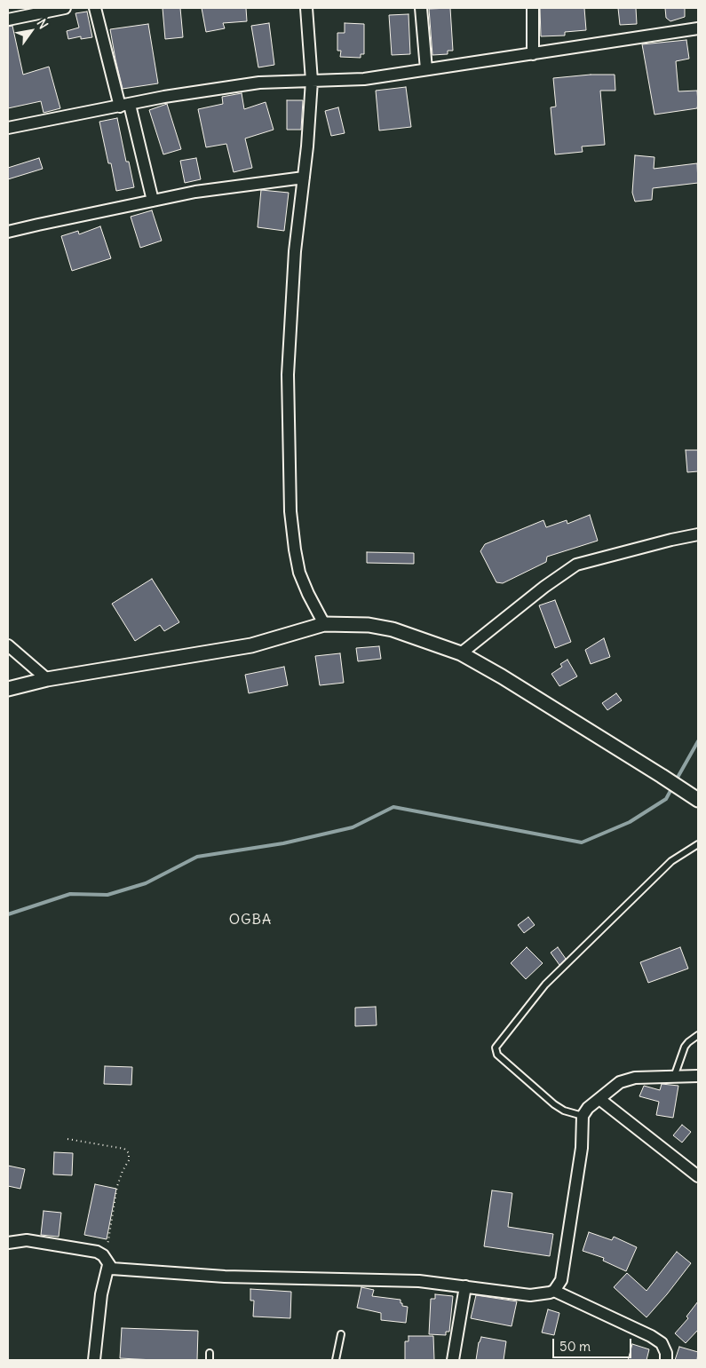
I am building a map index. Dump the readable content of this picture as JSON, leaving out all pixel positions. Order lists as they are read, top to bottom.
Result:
{
  "districts": ["OGBA"],
  "scale_bar": "50 m",
  "north": "top right"
}
